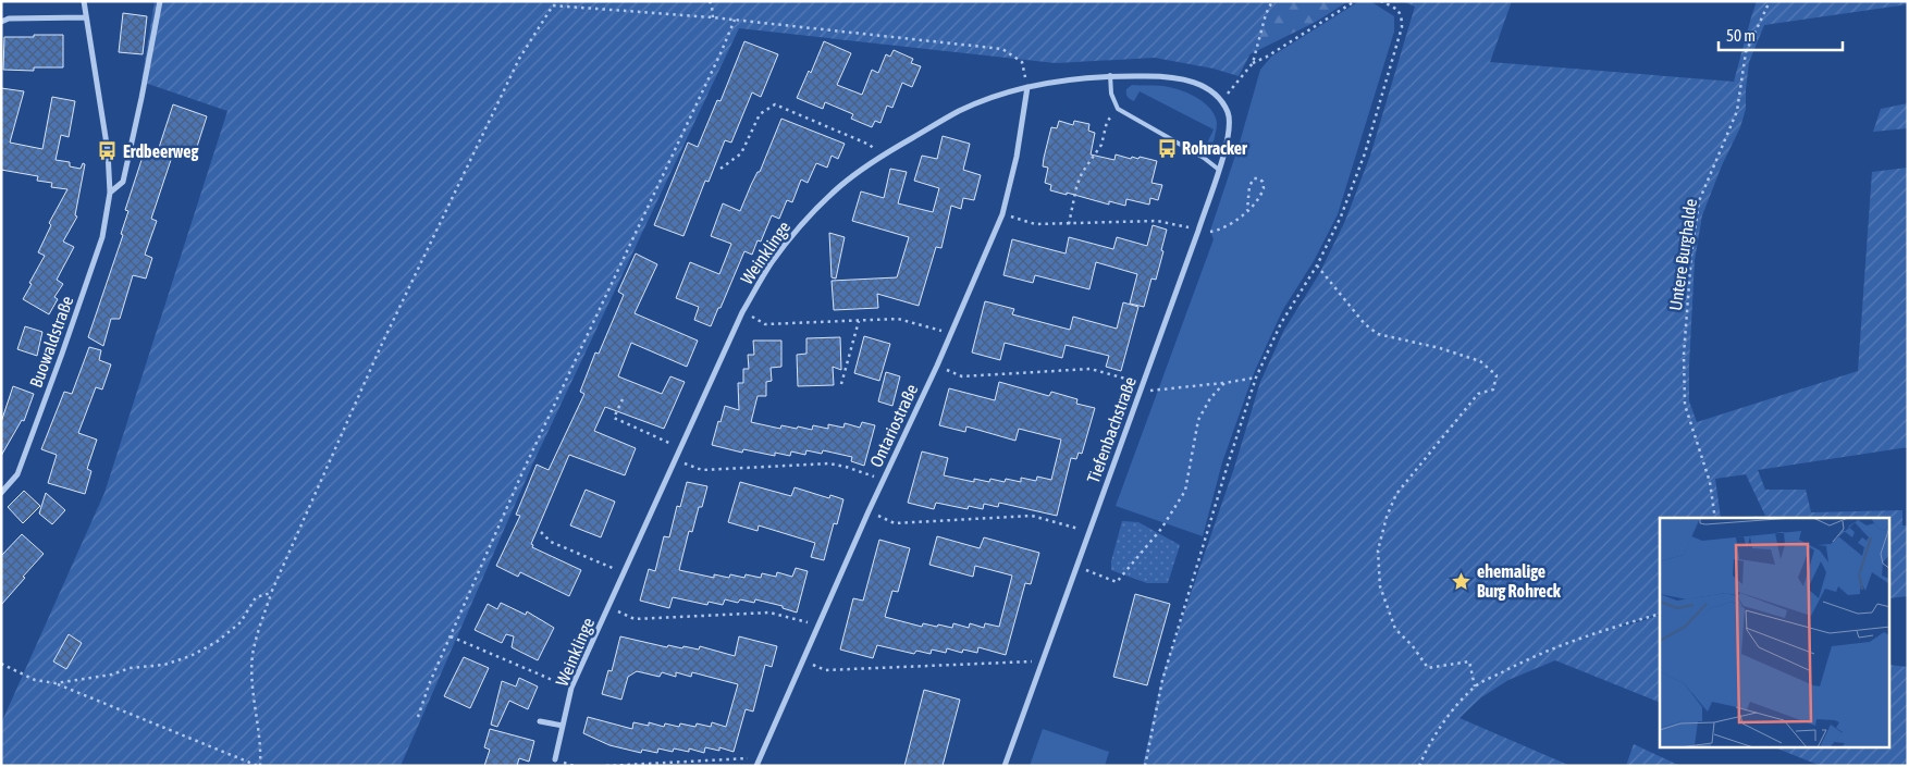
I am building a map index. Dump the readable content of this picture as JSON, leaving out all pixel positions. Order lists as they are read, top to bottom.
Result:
{
  "streets": {
    "street": [
      "Weinklinge",
      "Buowaldstraße",
      "Ontariostraße",
      "Tiefenbachstraße"
    ],
    "path": ["Untere Burghalde"]
  },
  "crossings": [
    ["Weinklinge", "Ontariostraße"],
    ["Weinklinge", "Tiefenbachstraße"]
  ],
  "places": {
    "bus stop": ["Rohracker", "Erdbeerweg"],
    "place": ["ehemalige Burg Rohreck"]
  },
  "scale_bar": "50 m"
}
